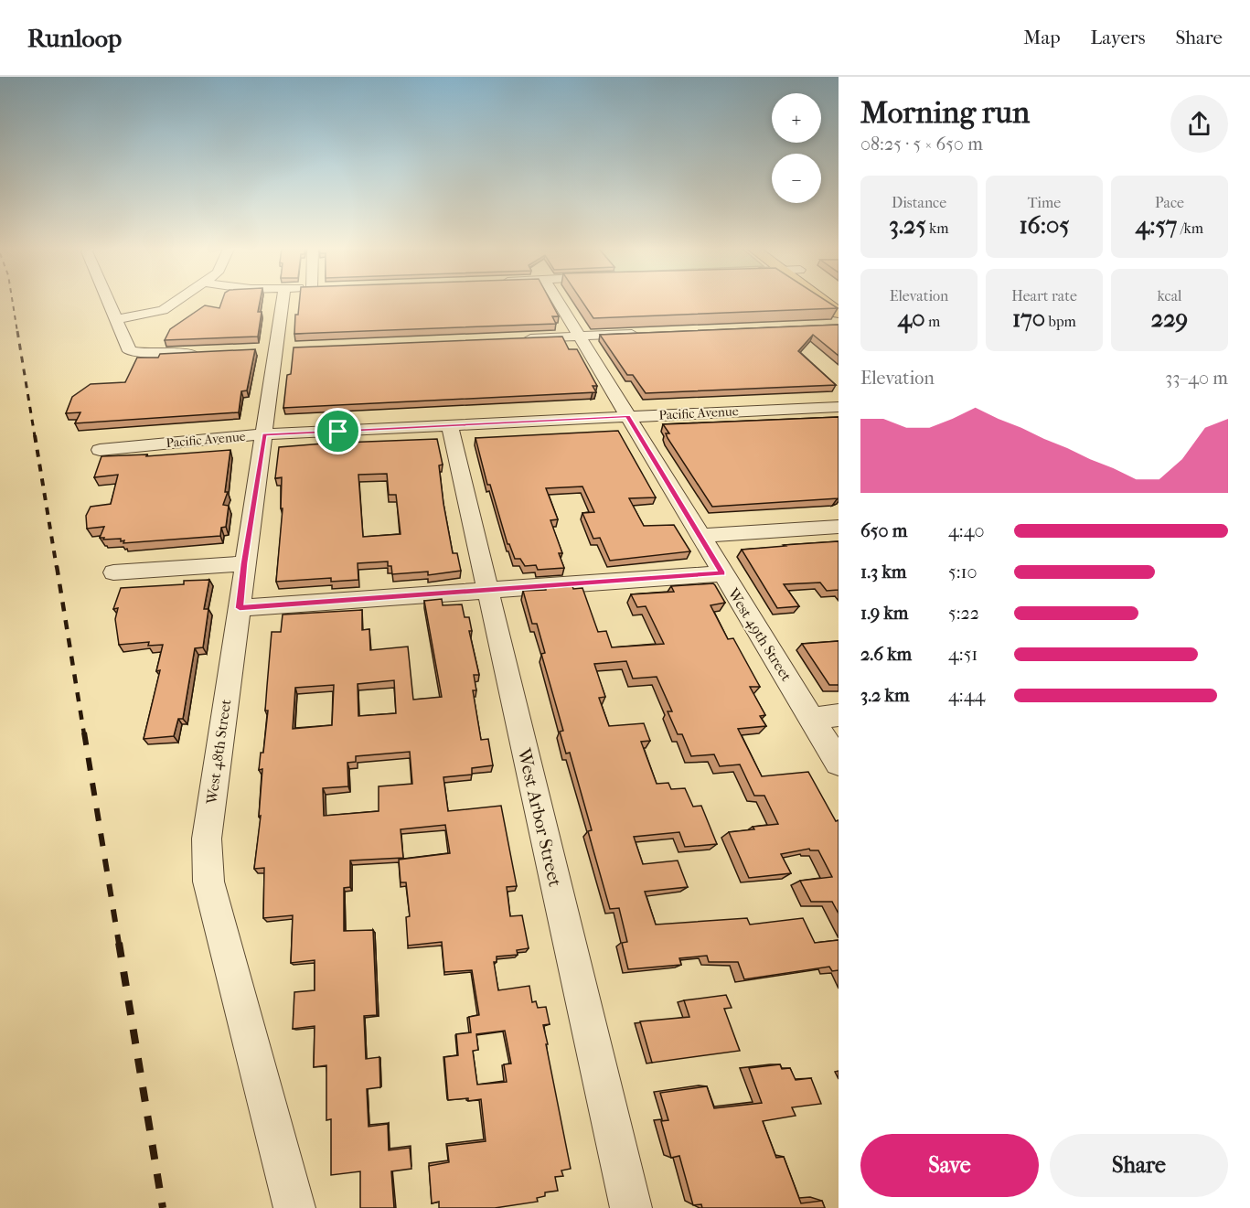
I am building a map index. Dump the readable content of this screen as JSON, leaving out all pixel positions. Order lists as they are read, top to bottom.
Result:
{
  "streets": {
    "street": [
      "Pacific Avenue",
      "West 49th Street",
      "West 48th Street",
      "West Arbor Street"
    ]
  },
  "crossings": [
    ["Pacific Avenue", "West 49th Street"],
    ["Pacific Avenue", "West 48th Street"],
    ["Pacific Avenue", "West Arbor Street"]
  ],
  "page": {
    "header": "Runloop",
    "nav": ["Map", "Layers", "Share"],
    "heading": ["Morning run", "08:25 · 5 × 650 m"],
    "map_buttons": ["+", "−"],
    "stats": [
      ["Distance", "3.25 km"],
      ["Time", "16:05"],
      ["Pace", "4:57 /km"],
      ["Elevation", "40 m"],
      ["Heart rate", "170 bpm"],
      ["kcal", "229"]
    ],
    "chart": ["Elevation", "33–40 m"],
    "list": [
      {
        "name": "650 m",
        "note": "4:40"
      },
      {
        "name": "1.3 km",
        "note": "5:10"
      },
      {
        "name": "1.9 km",
        "note": "5:22"
      },
      {
        "name": "2.6 km",
        "note": "4:51"
      },
      {
        "name": "3.2 km",
        "note": "4:44"
      }
    ],
    "buttons": ["Save", "Share"]
  }
}
